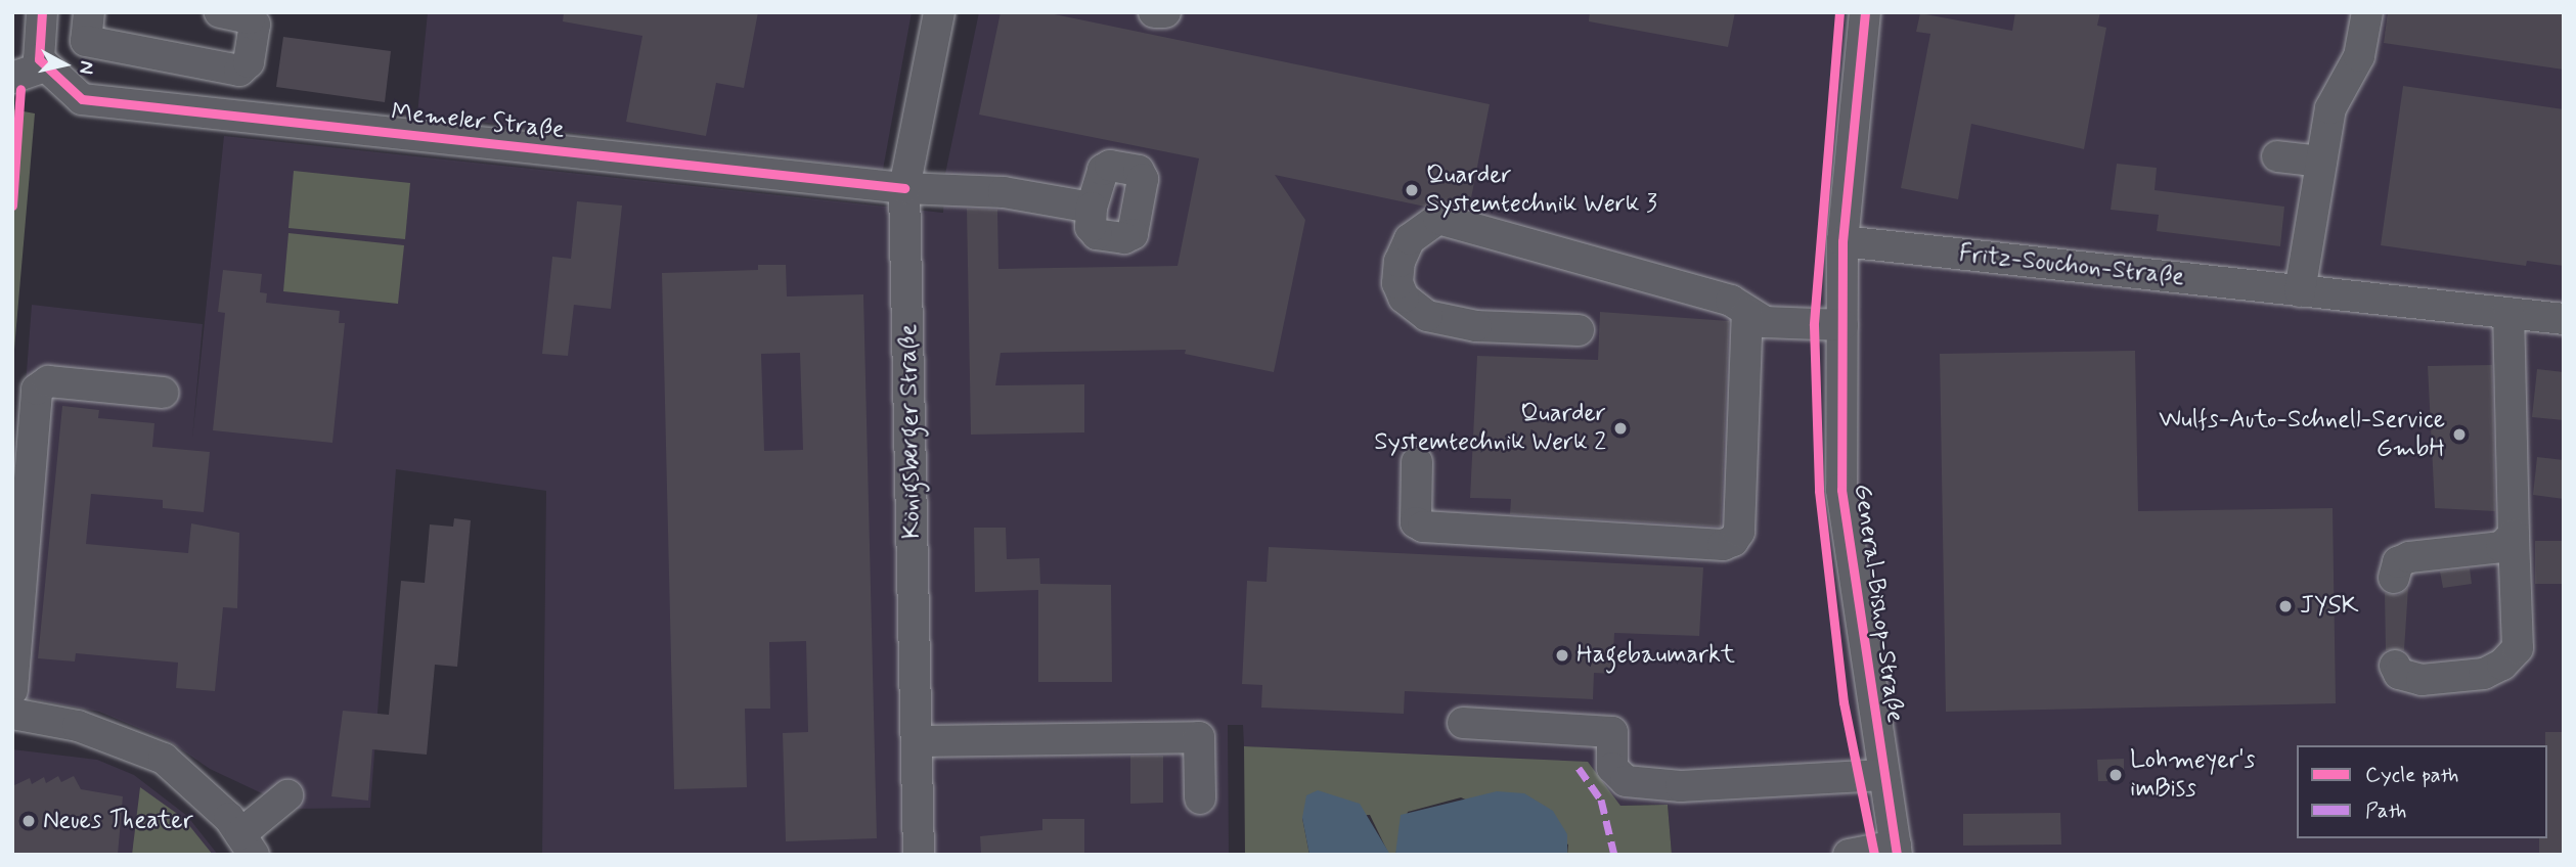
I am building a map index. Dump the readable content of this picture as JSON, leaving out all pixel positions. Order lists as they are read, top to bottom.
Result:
{
  "streets": {
    "street": [
      "Memeler Straße",
      "Fritz-Souchon-Straße",
      "Königsberger Straße",
      "General-Bishop-Straße"
    ]
  },
  "crossings": [
    ["Memeler Straße", "Königsberger Straße"],
    ["Fritz-Souchon-Straße", "General-Bishop-Straße"]
  ],
  "places": [
    "Quarder Systemtechnik Werk 3",
    "Quarder Systemtechnik Werk 2",
    "Wulfs-Auto-Schnell-Service GmbH",
    "JYSK",
    "Hagebaumarkt",
    "Lohmeyer's imBiss",
    "Neues Theater"
  ],
  "legend": ["Cycle path", "Path"],
  "north": "right"
}
